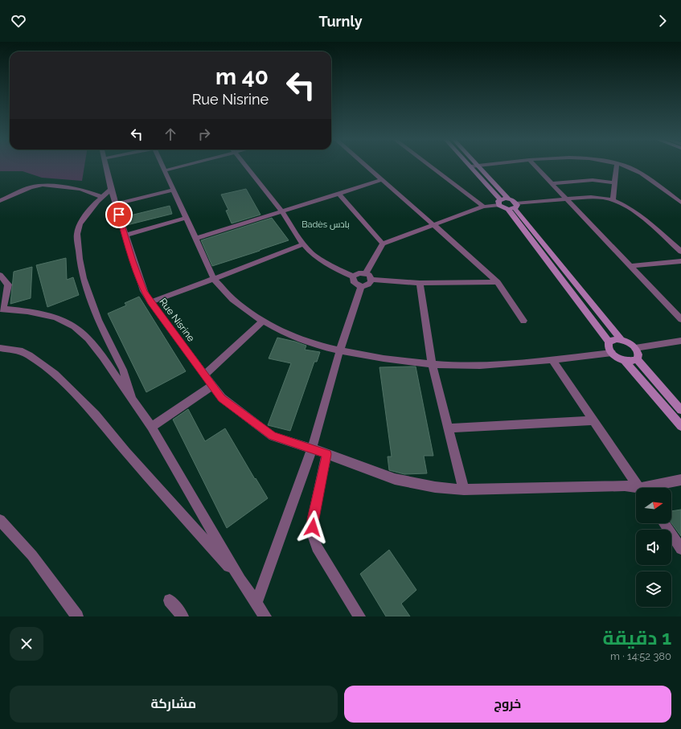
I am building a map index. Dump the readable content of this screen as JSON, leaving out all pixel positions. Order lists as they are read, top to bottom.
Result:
{
  "streets": {
    "street": ["Rue Nisrine"]
  },
  "districts": ["Badès بادس"],
  "north": "right",
  "page": {
    "header": "Turnly",
    "turn": ["40 m", "Rue Nisrine"],
    "heading": ["1 دقيقة", "380 m · 14:52"],
    "buttons": ["خروج", "مشاركة"]
  }
}
